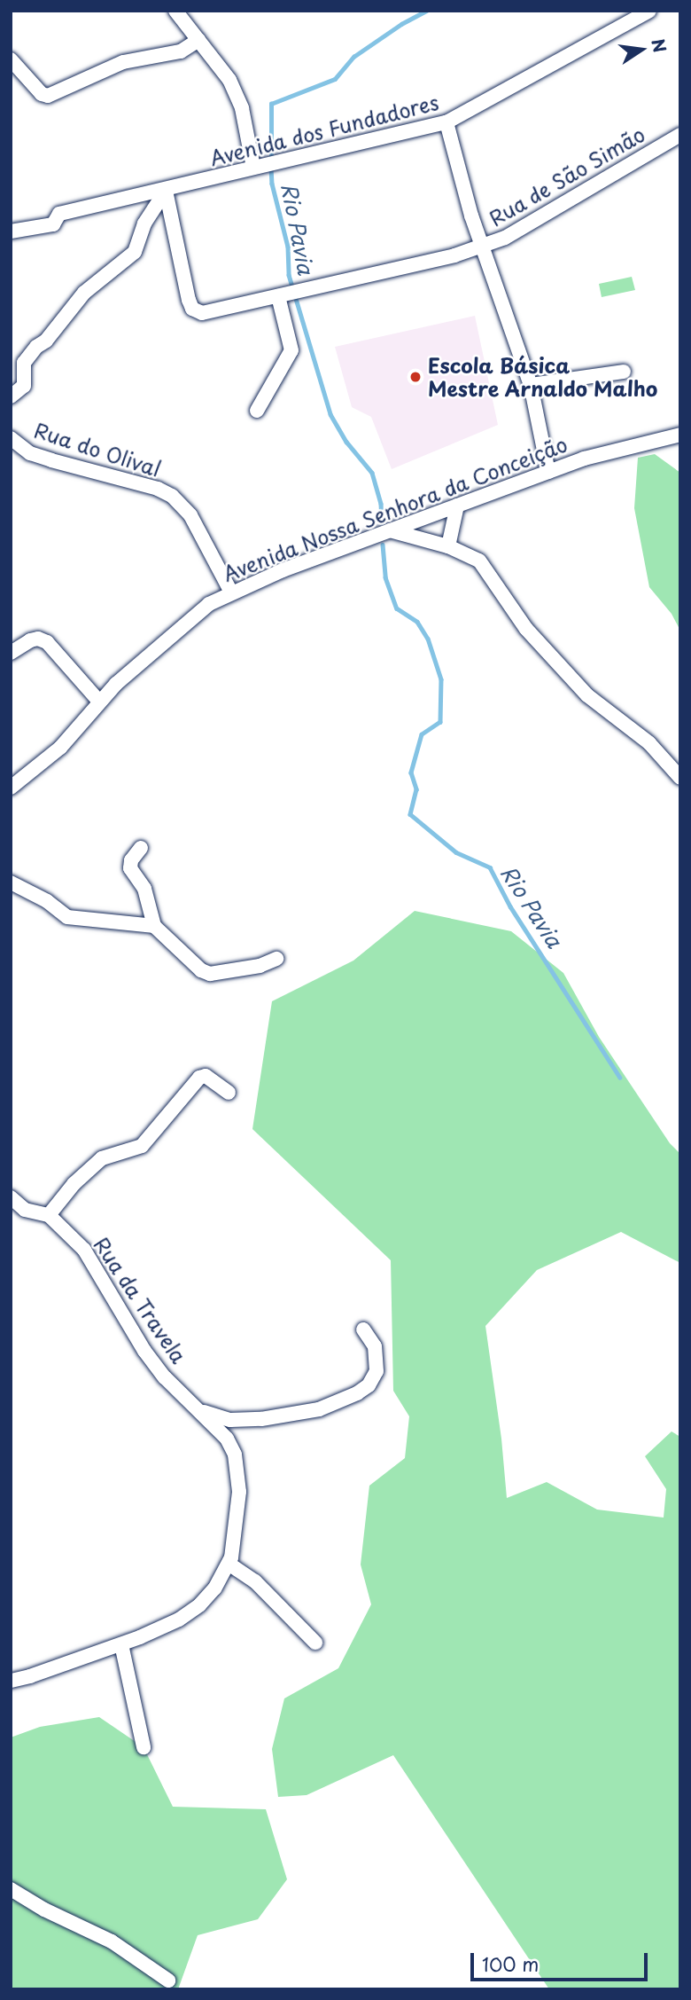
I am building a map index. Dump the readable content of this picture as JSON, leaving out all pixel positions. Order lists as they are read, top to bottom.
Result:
{
  "streets": {
    "street": [
      "Avenida dos Fundadores",
      "Rua de São Simão",
      "Rua do Olival",
      "Avenida Nossa Senhora da Conceição",
      "Rua da Travela"
    ]
  },
  "crossings": [
    ["Avenida dos Fundadores", "Rua de São Simão"],
    ["Rua do Olival", "Avenida Nossa Senhora da Conceição"]
  ],
  "water": ["Rio Pavia"],
  "places": ["Escola Básica Mestre Arnaldo Malho"],
  "scale_bar": "100 m",
  "north": "right"
}
